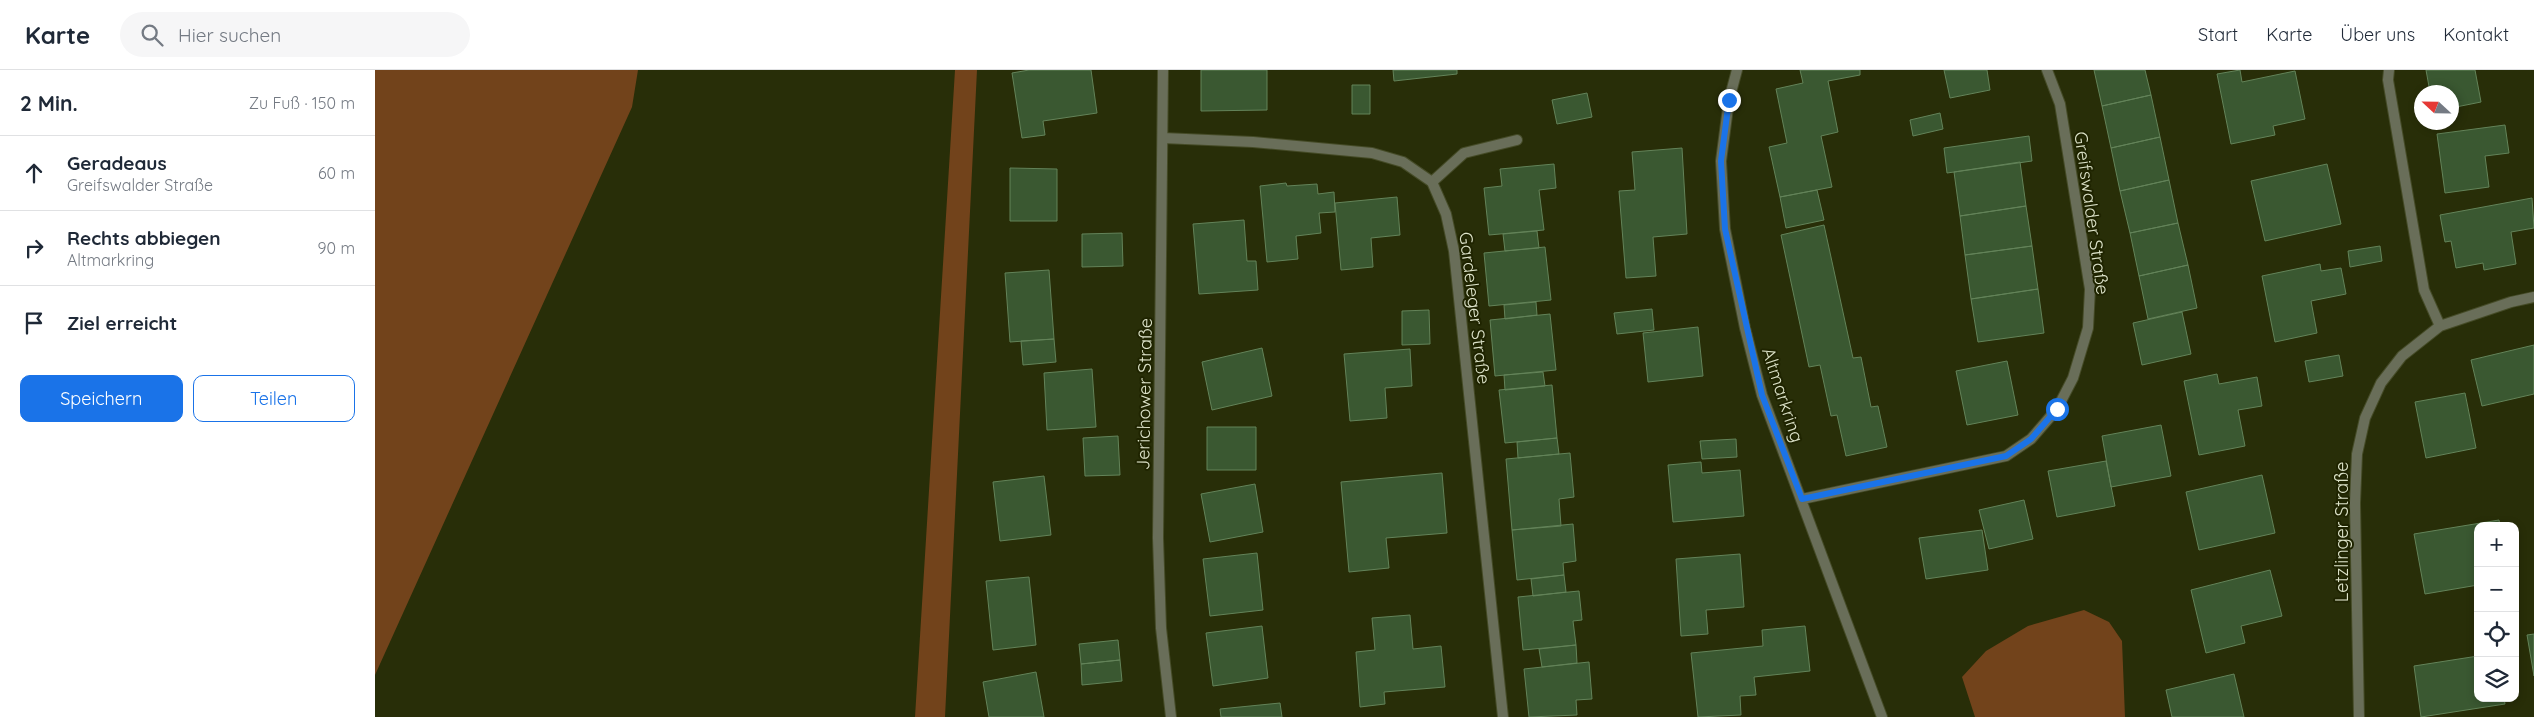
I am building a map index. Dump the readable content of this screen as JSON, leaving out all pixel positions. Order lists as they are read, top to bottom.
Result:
{
  "streets": {
    "street": [
      "Greifswalder Straße",
      "Gardeleger Straße",
      "Jerichower Straße",
      "Altmarkring",
      "Letzlinger Straße"
    ]
  },
  "crossings": [
    ["Greifswalder Straße", "Altmarkring"]
  ],
  "north": "left",
  "page": {
    "header": "Karte",
    "search": "Hier suchen",
    "nav": [
      "Start",
      "Karte",
      "Über uns",
      "Kontakt"
    ],
    "heading": ["2 Min.", "Zu Fuß · 150 m"],
    "list": [
      ["Geradeaus", "Greifswalder Straße", "60 m"],
      ["Rechts abbiegen", "Altmarkring", "90 m"],
      "Ziel erreicht"
    ],
    "buttons": ["Speichern", "Teilen"],
    "map_buttons": ["+", "−"]
  }
}
